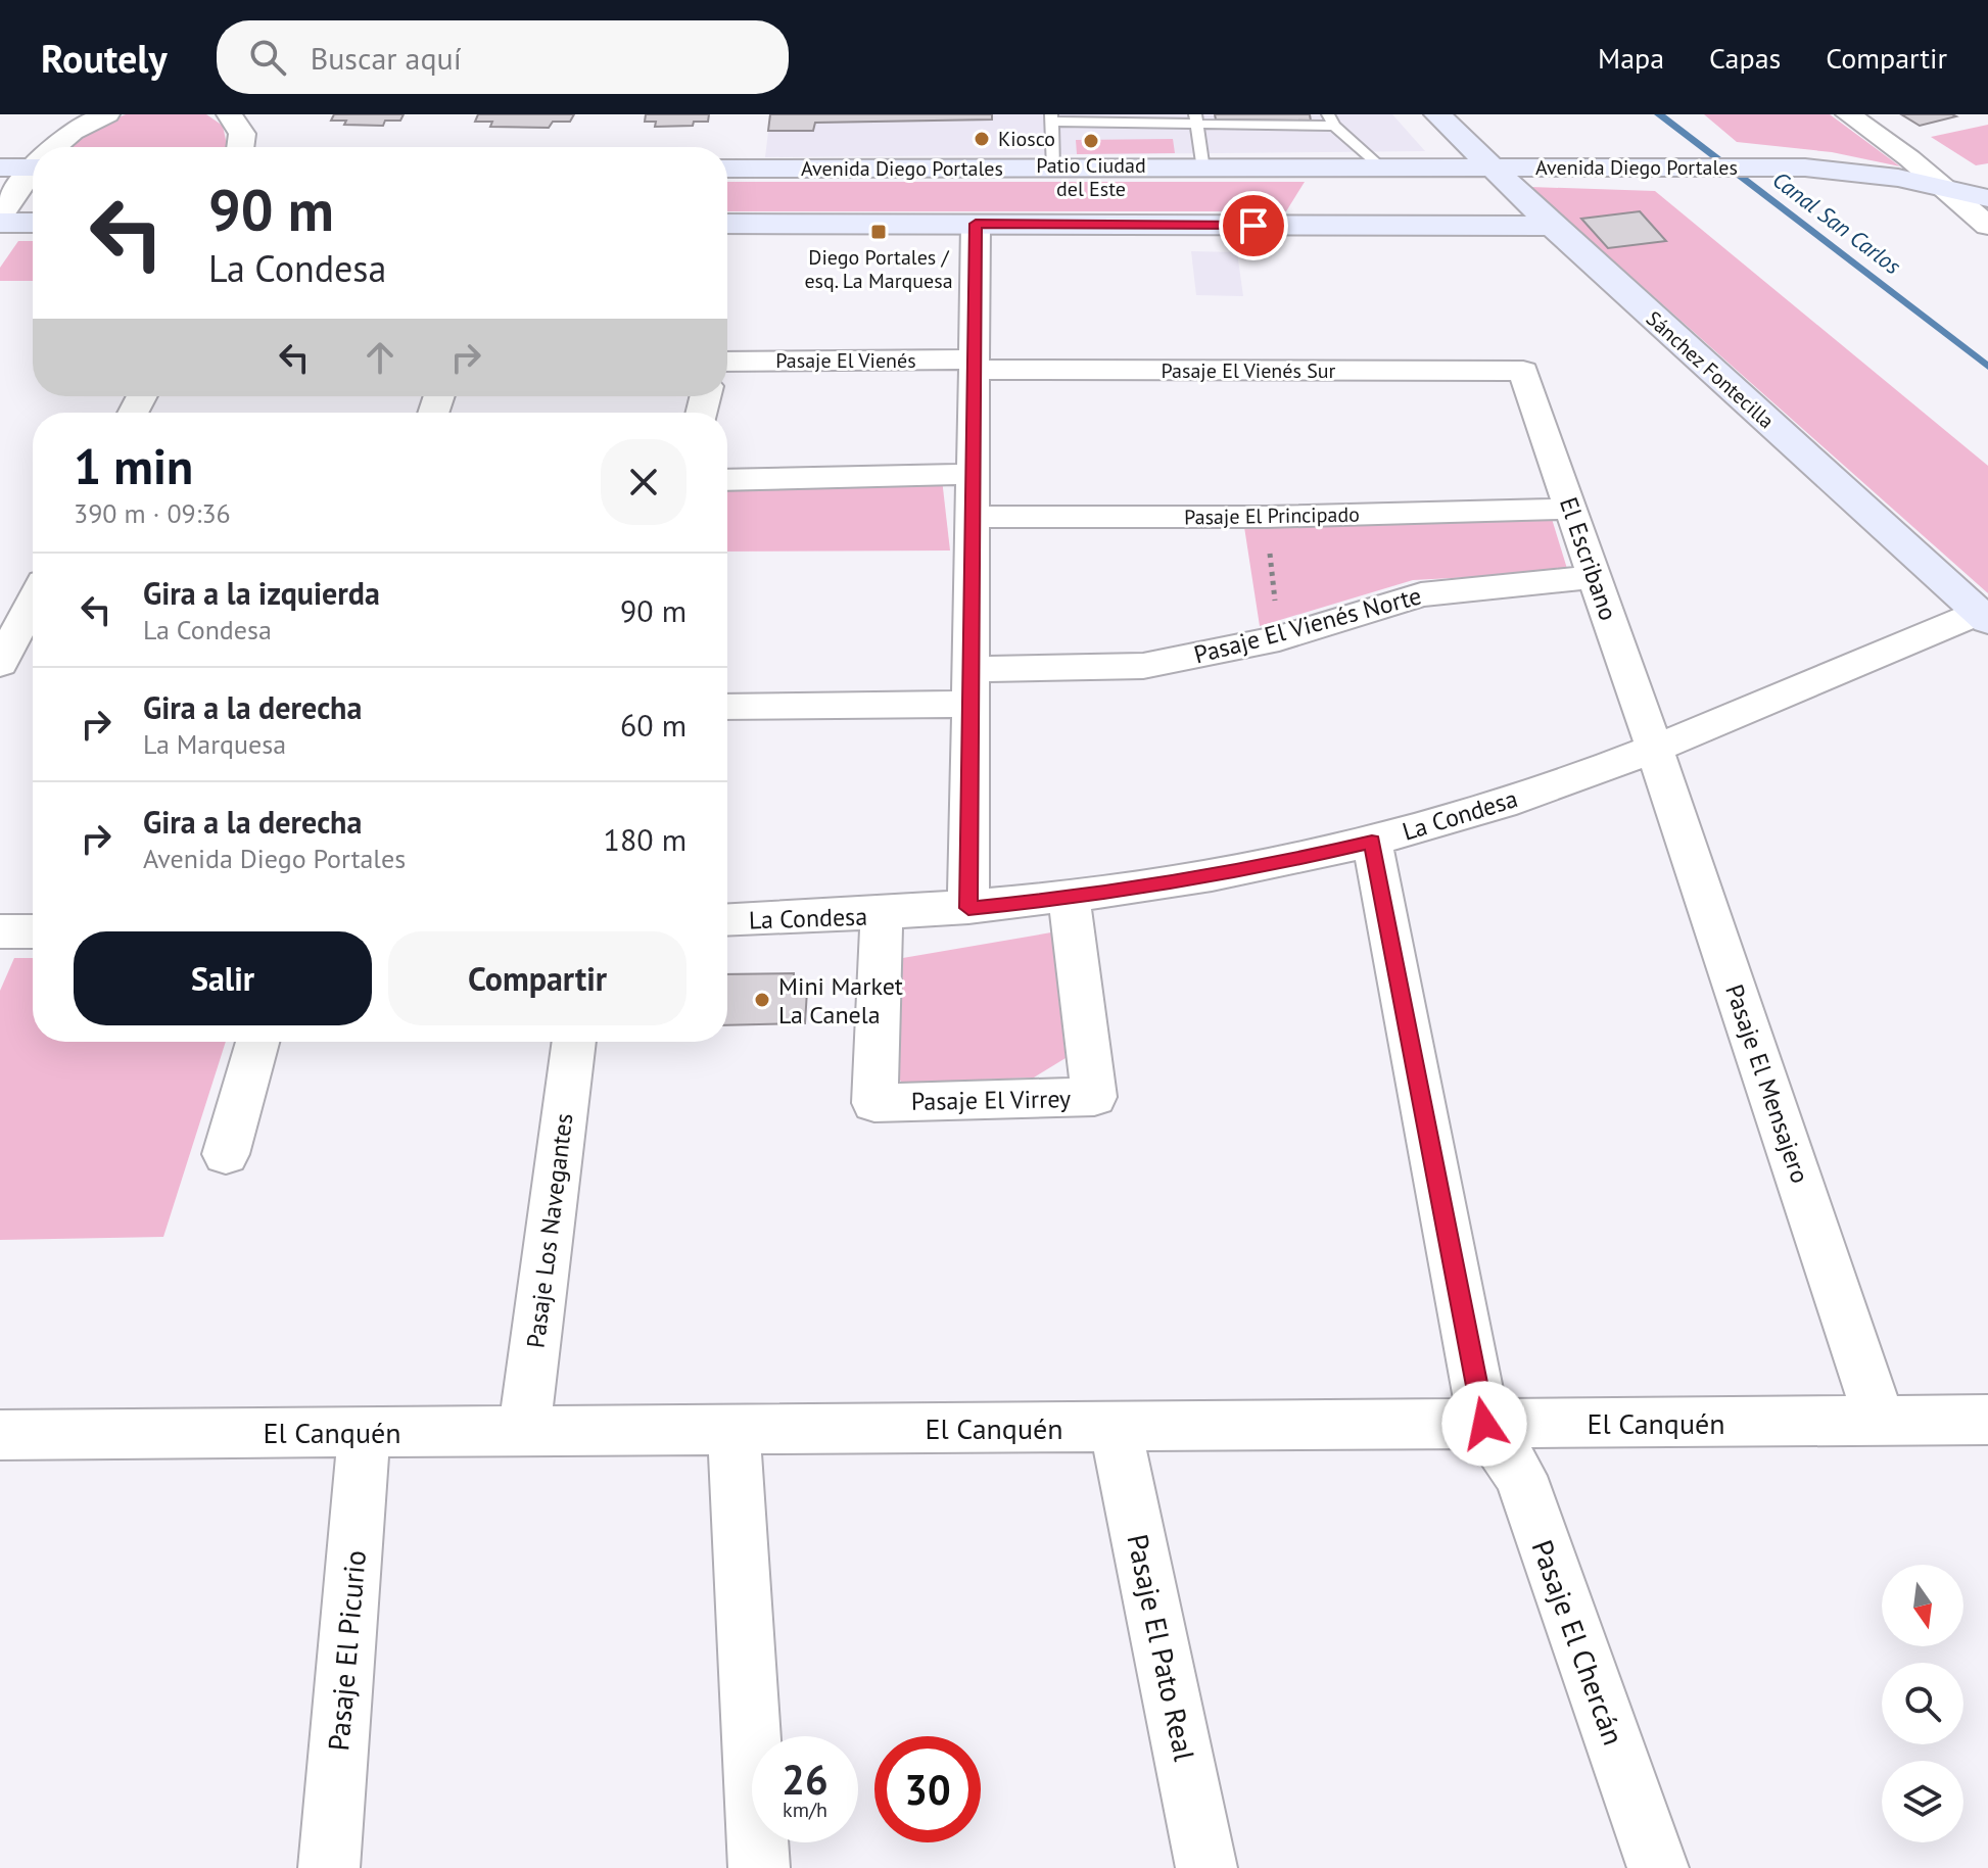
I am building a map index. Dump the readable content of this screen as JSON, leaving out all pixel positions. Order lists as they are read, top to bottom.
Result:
{
  "streets": {
    "street": [
      "Avenida Diego Portales",
      "Pasaje El Vienés",
      "Sánchez Fontecilla",
      "Pasaje El Vienés Sur",
      "Pasaje El Principado",
      "El Escribano",
      "Pasaje El Vienés Norte",
      "La Condesa",
      "Pasaje El Mensajero",
      "Pasaje El Virrey",
      "Pasaje Los Navegantes",
      "El Canquén",
      "Pasaje El Chercán",
      "Pasaje El Pato Real",
      "Pasaje El Picurio"
    ]
  },
  "crossings": [
    ["Avenida Diego Portales", "Sánchez Fontecilla"],
    ["Pasaje El Vienés", "Pasaje El Vienés Sur"],
    ["Sánchez Fontecilla", "La Condesa"],
    ["Pasaje El Vienés Sur", "El Escribano"],
    ["Pasaje El Principado", "El Escribano"],
    ["El Escribano", "Pasaje El Vienés Norte"],
    ["El Escribano", "La Condesa"],
    ["El Escribano", "Pasaje El Mensajero"],
    ["La Condesa", "Pasaje El Mensajero"],
    ["La Condesa", "Pasaje El Virrey"],
    ["Pasaje El Mensajero", "El Canquén"],
    ["Pasaje Los Navegantes", "El Canquén"],
    ["El Canquén", "Pasaje El Chercán"],
    ["El Canquén", "Pasaje El Pato Real"],
    ["El Canquén", "Pasaje El Picurio"]
  ],
  "water": ["Canal San Carlos"],
  "places": {
    "other": ["Kiosco", "Patio Ciudad del Este", "Mini Market La Canela"],
    "transit": ["Diego Portales / esq. La Marquesa"]
  },
  "north": "bottom",
  "page": {
    "header": "Routely",
    "search": "Buscar aquí",
    "nav": ["Mapa", "Capas", "Compartir"],
    "turn": ["90 m", "La Condesa"],
    "heading": ["1 min", "390 m · 09:36"],
    "list": [
      {
        "name": "Gira a la izquierda",
        "note": "La Condesa",
        "value": "90 m"
      },
      {
        "name": "Gira a la derecha",
        "note": "La Marquesa",
        "value": "60 m"
      },
      {
        "name": "Gira a la derecha",
        "note": "Avenida Diego Portales",
        "value": "180 m"
      }
    ],
    "buttons": ["Salir", "Compartir"],
    "speed": "26 km/h",
    "limit": "30"
  }
}
